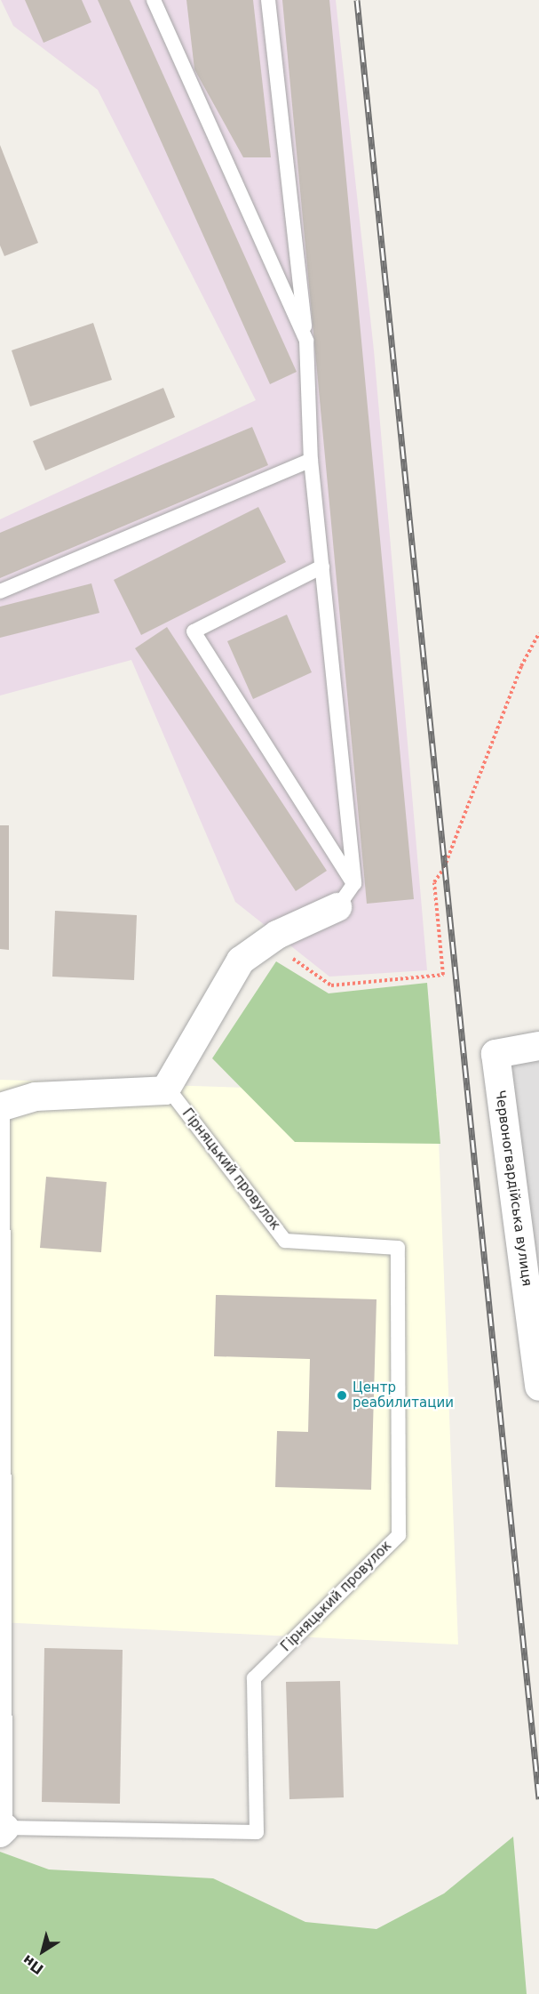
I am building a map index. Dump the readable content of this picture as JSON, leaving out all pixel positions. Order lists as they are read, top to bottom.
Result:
{
  "streets": {
    "street": ["Червоногвардійська вулиця"],
    "lane": ["Гірняцький провулок"]
  },
  "places": ["Центр реабилитации"],
  "north": "bottom left"
}
